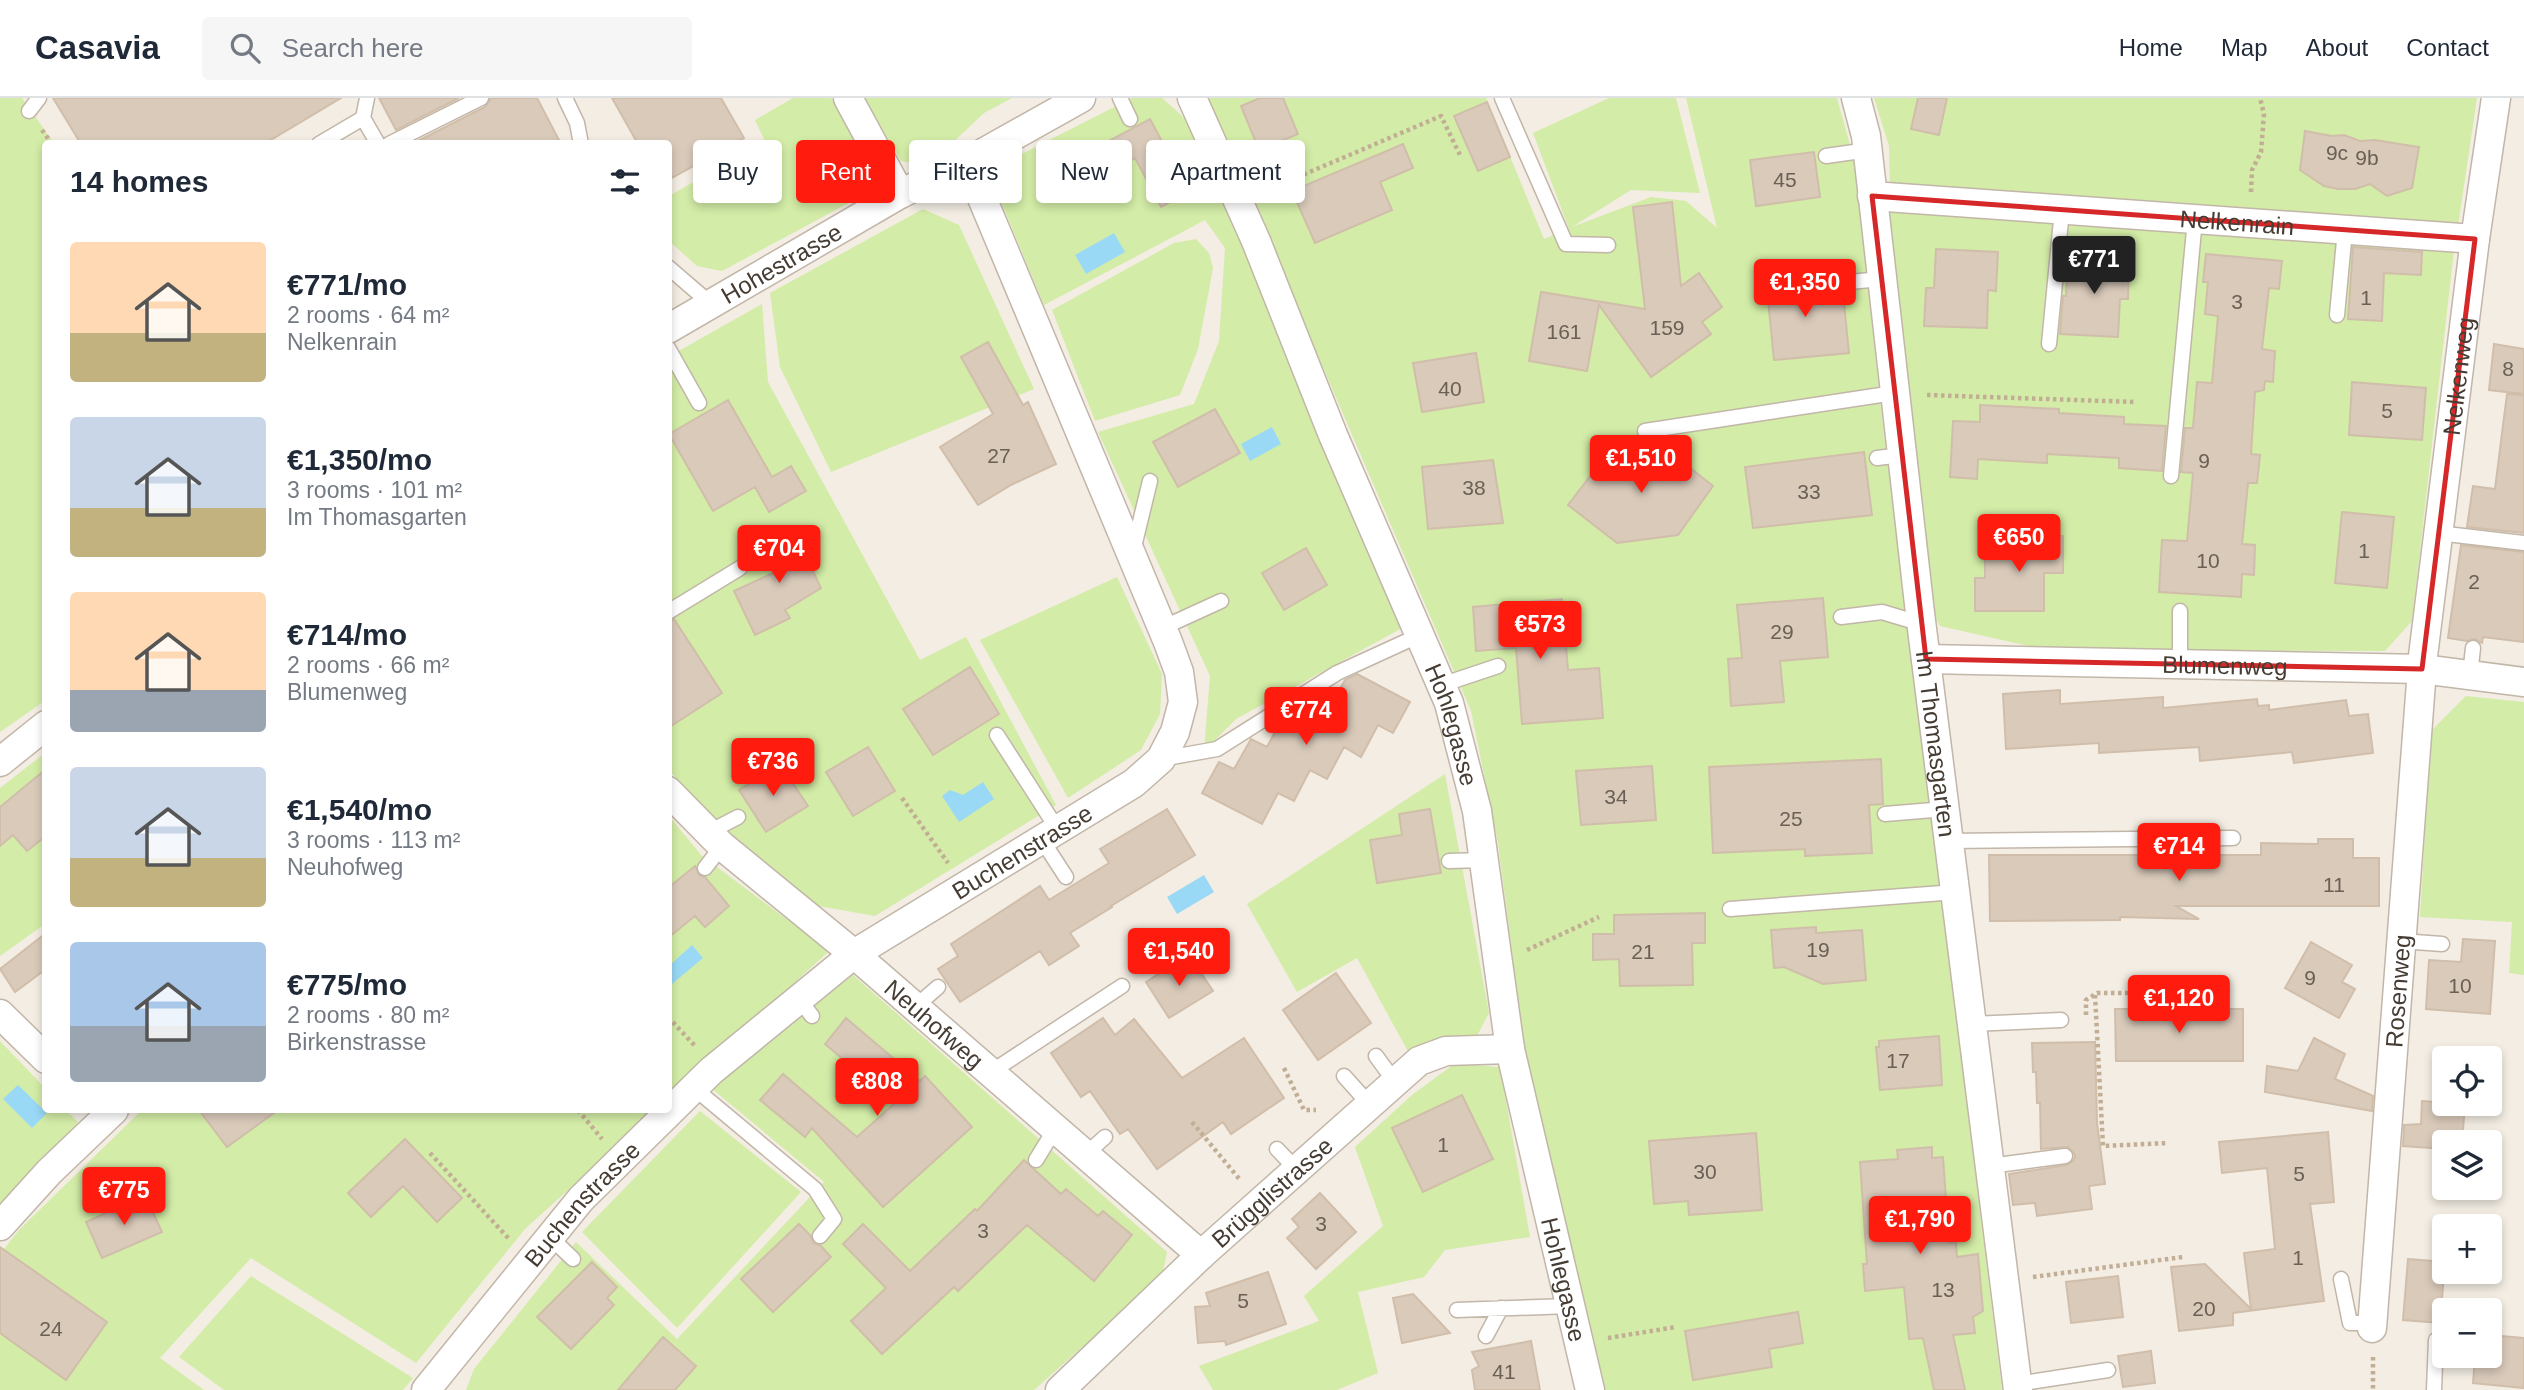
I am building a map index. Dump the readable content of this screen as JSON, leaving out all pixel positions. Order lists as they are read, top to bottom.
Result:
{
  "streets": {
    "street": [
      "Nelkenrain",
      "Hohestrasse",
      "Nelkenweg",
      "Blumenweg",
      "Hohlegasse",
      "Im Thomasgarten",
      "Buchenstrasse",
      "Rosenweg",
      "Neuhofweg",
      "Brügglistrasse"
    ]
  },
  "crossings": [
    ["Nelkenrain", "Nelkenweg"],
    ["Nelkenrain", "Im Thomasgarten"],
    ["Nelkenweg", "Blumenweg"],
    ["Nelkenweg", "Rosenweg"],
    ["Blumenweg", "Im Thomasgarten"],
    ["Blumenweg", "Rosenweg"],
    ["Hohlegasse", "Brügglistrasse"],
    ["Buchenstrasse", "Neuhofweg"],
    ["Neuhofweg", "Brügglistrasse"]
  ],
  "house_numbers": [
    "9c",
    "9b",
    "45",
    "1",
    "3",
    "159",
    "161",
    "8",
    "40",
    "5",
    "27",
    "9",
    "38",
    "33",
    "1",
    "10",
    "2",
    "29",
    "34",
    "25",
    "11",
    "19",
    "21",
    "9",
    "10",
    "17",
    "1",
    "30",
    "5",
    "3",
    "3",
    "1",
    "13",
    "5",
    "20",
    "24",
    "41"
  ],
  "page": {
    "header": "Casavia",
    "search": "Search here",
    "nav": [
      "Home",
      "Map",
      "About",
      "Contact"
    ],
    "chip": [
      "Buy",
      "Rent",
      "Filters",
      "New",
      "Apartment"
    ],
    "heading": "14 homes",
    "list": [
      {
        "name": "€771/mo",
        "note": "2 rooms · 64 m² · Nelkenrain"
      },
      {
        "name": "€1,350/mo",
        "note": "3 rooms · 101 m² · Im Thomasgarten"
      },
      {
        "name": "€714/mo",
        "note": "2 rooms · 66 m² · Blumenweg"
      },
      {
        "name": "€1,540/mo",
        "note": "3 rooms · 113 m² · Neuhofweg"
      },
      {
        "name": "€775/mo",
        "note": "2 rooms · 80 m² · Birkenstrasse"
      }
    ],
    "price": [
      "€771",
      "€1,350",
      "€1,510",
      "€650",
      "€704",
      "€573",
      "€774",
      "€736",
      "€714",
      "€1,540",
      "€1,120",
      "€808",
      "€775",
      "€1,790"
    ],
    "map_buttons": ["+", "−"]
  }
}
